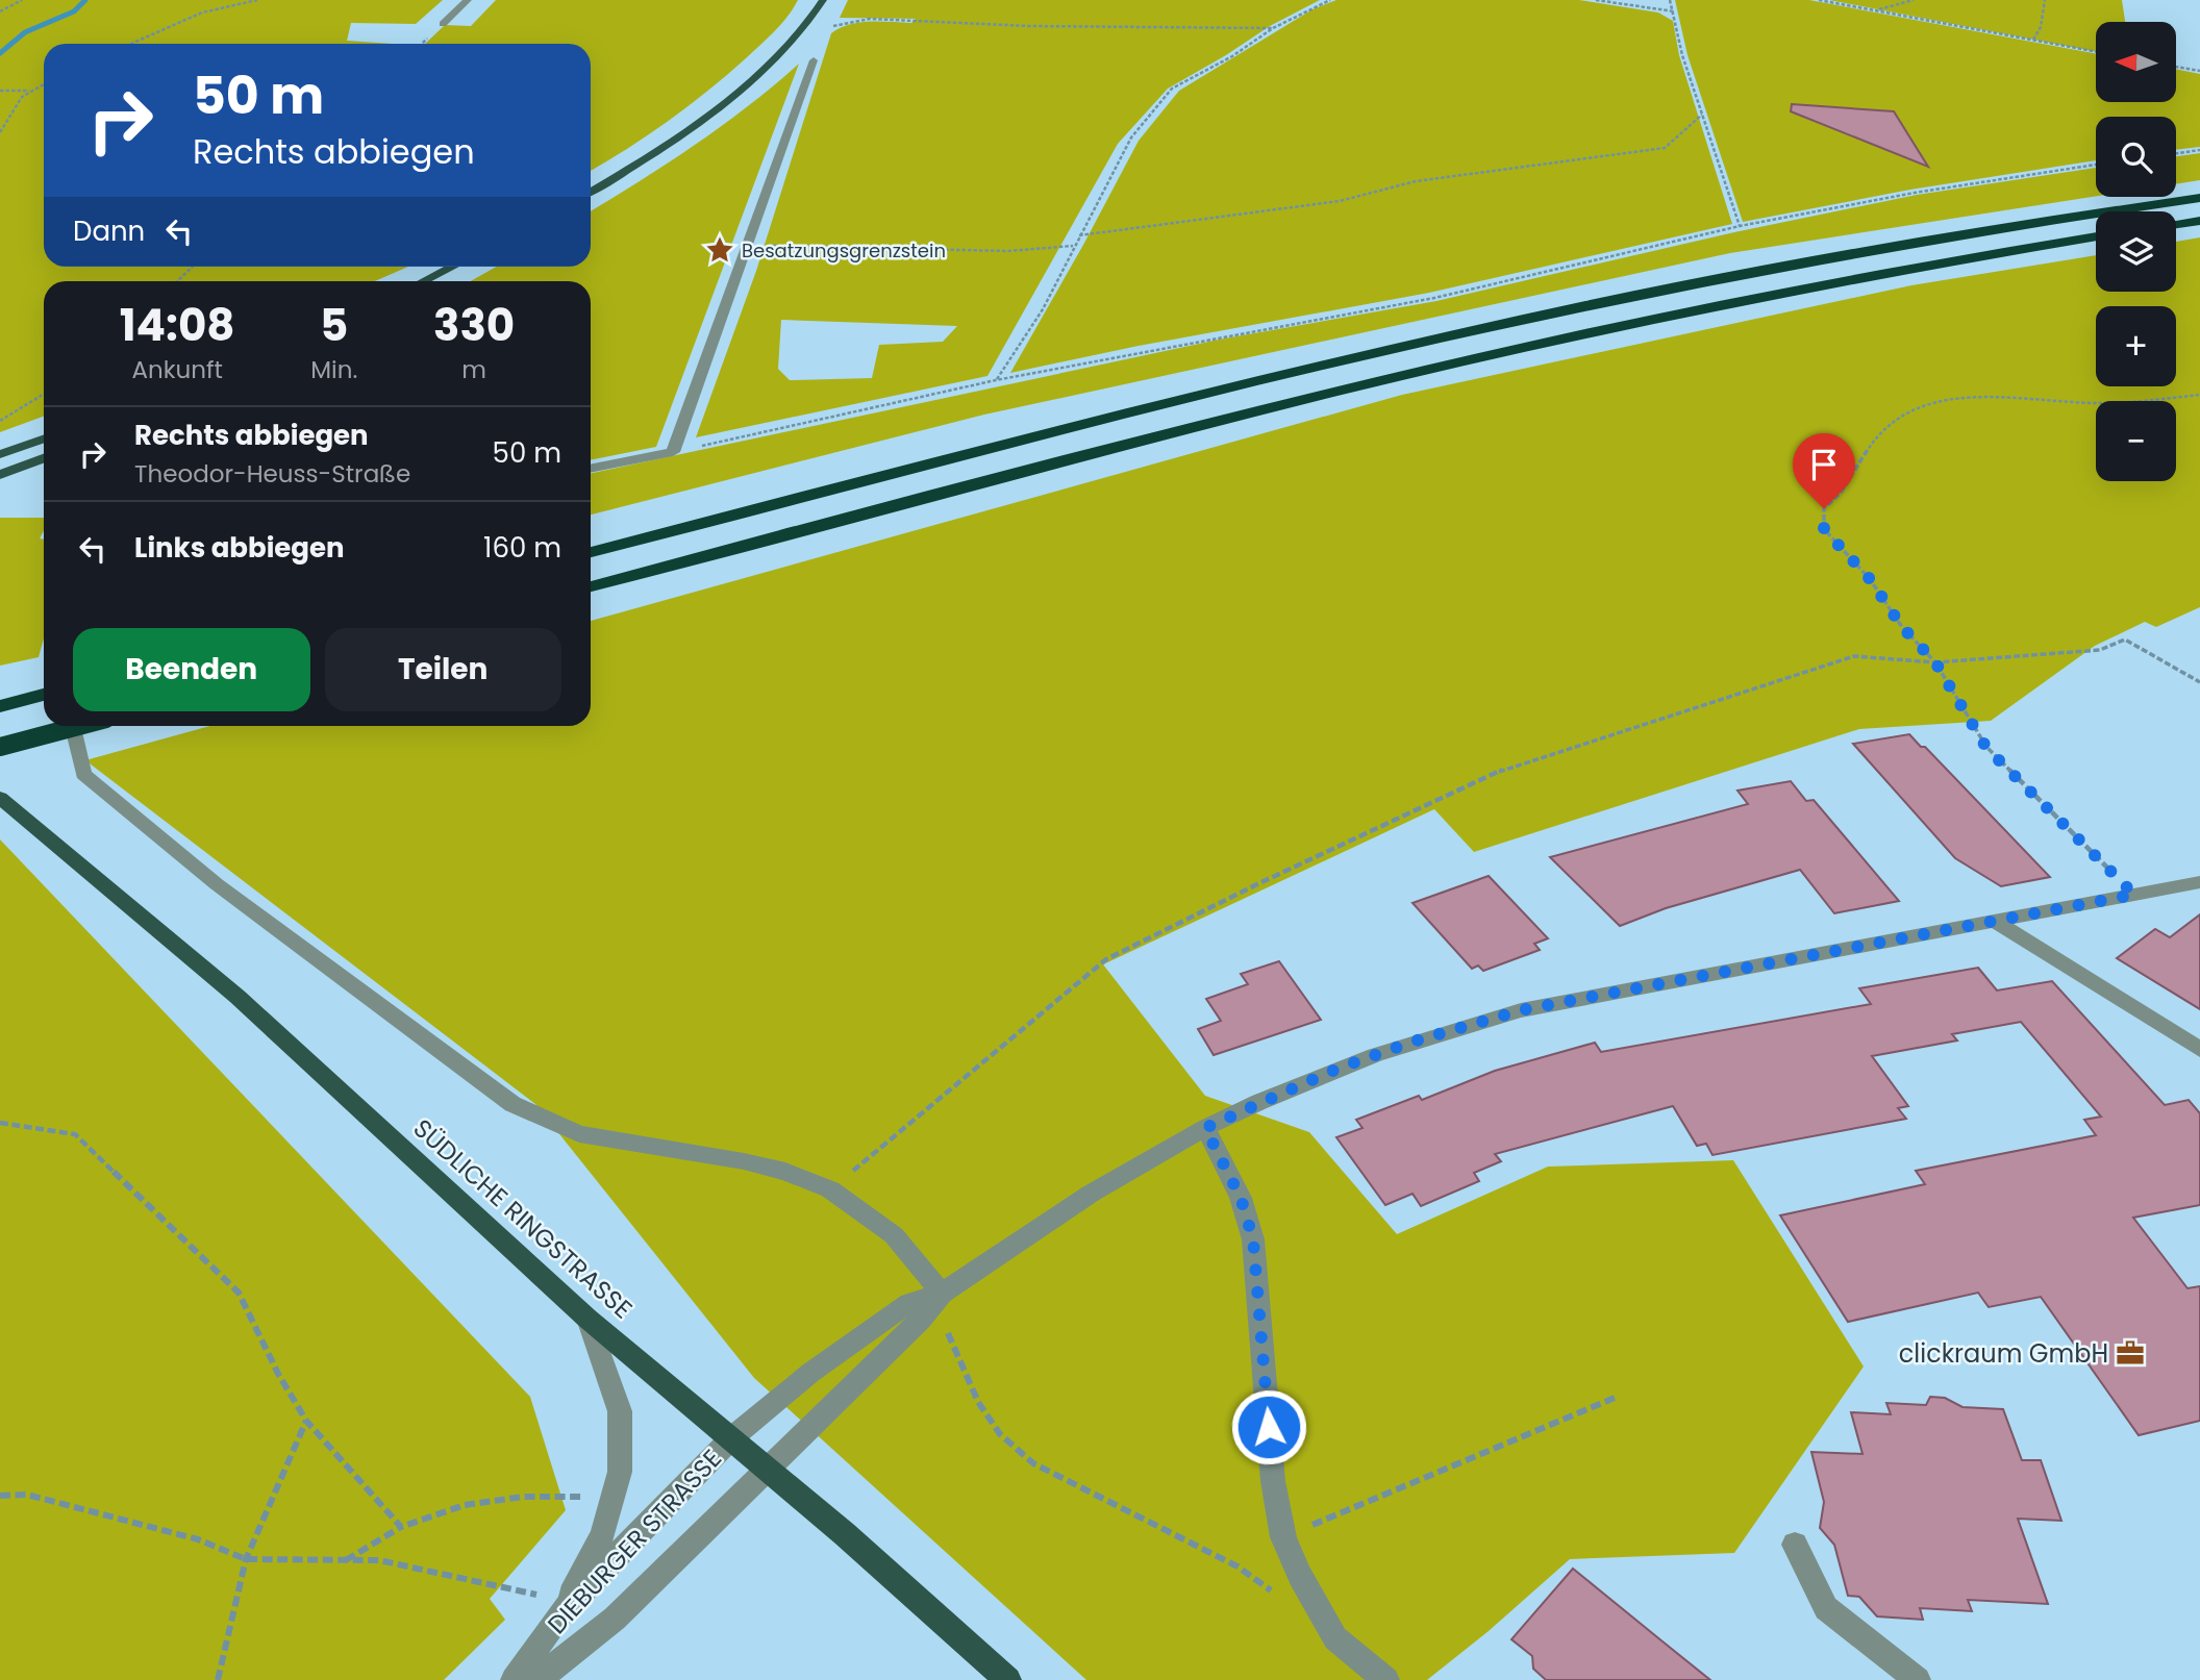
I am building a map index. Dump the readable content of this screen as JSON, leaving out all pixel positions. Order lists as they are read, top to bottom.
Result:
{
  "streets": {
    "main road": ["SÜDLICHE RINGSTRASSE"],
    "street": ["DIEBURGER STRASSE"]
  },
  "crossings": [
    ["SÜDLICHE RINGSTRASSE", "DIEBURGER STRASSE"]
  ],
  "places": {
    "place": ["Besatzungsgrenzstein"],
    "office": ["clickraum GmbH"]
  },
  "north": "left",
  "page": {
    "map_buttons": ["+", "−"],
    "turn": ["50 m", "Rechts abbiegen"],
    "then": "Dann",
    "eta": [
      "14:08",
      "Ankunft",
      "5",
      "Min.",
      "330",
      "m"
    ],
    "list": [
      {
        "name": "Rechts abbiegen",
        "note": "Theodor-Heuss-Straße",
        "value": "50 m"
      },
      {
        "name": "Links abbiegen",
        "value": "160 m"
      }
    ],
    "buttons": ["Beenden", "Teilen"]
  }
}
